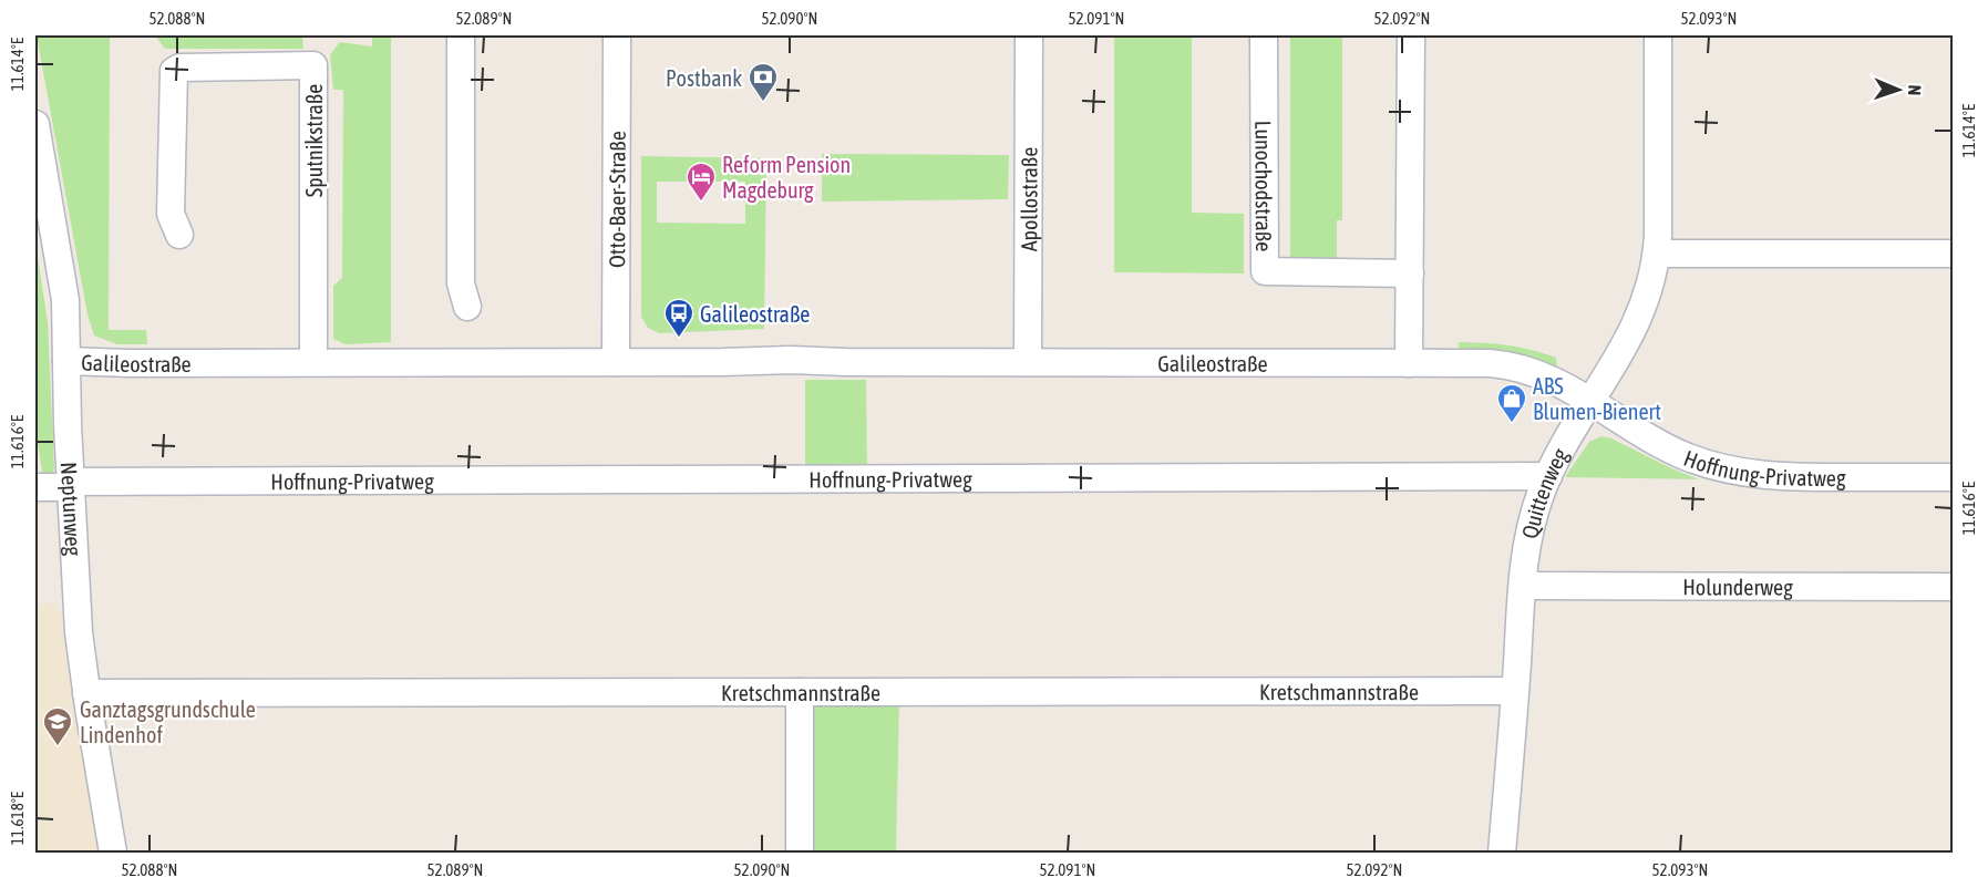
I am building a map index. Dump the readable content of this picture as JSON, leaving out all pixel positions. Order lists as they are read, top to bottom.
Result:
{
  "streets": {
    "street": [
      "Sputnikstraße",
      "Lunochodstraße",
      "Otto-Baer-Straße",
      "Apollostraße",
      "Galileostraße",
      "Hoffnung-Privatweg",
      "Quittenweg",
      "Neptunweg",
      "Holunderweg",
      "Kretschmannstraße"
    ]
  },
  "crossings": [
    ["Sputnikstraße", "Galileostraße"],
    ["Otto-Baer-Straße", "Galileostraße"],
    ["Apollostraße", "Galileostraße"],
    ["Galileostraße", "Hoffnung-Privatweg"],
    ["Galileostraße", "Quittenweg"],
    ["Galileostraße", "Neptunweg"],
    ["Hoffnung-Privatweg", "Quittenweg"],
    ["Hoffnung-Privatweg", "Neptunweg"],
    ["Quittenweg", "Holunderweg"],
    ["Quittenweg", "Kretschmannstraße"],
    ["Neptunweg", "Kretschmannstraße"]
  ],
  "places": {
    "bank": ["Postbank"],
    "hotel": ["Reform Pension Magdeburg"],
    "bus stop": ["Galileostraße"],
    "shop": ["ABS Blumen-Bienert"],
    "school or university": ["Ganztagsgrundschule Lindenhof"]
  },
  "north": "right",
  "coordinates": [
    "52.088°N",
    "52.089°N",
    "52.090°N",
    "52.091°N",
    "52.092°N",
    "52.093°N",
    "11.614°E",
    "11.616°E",
    "11.618°E"
  ]
}
